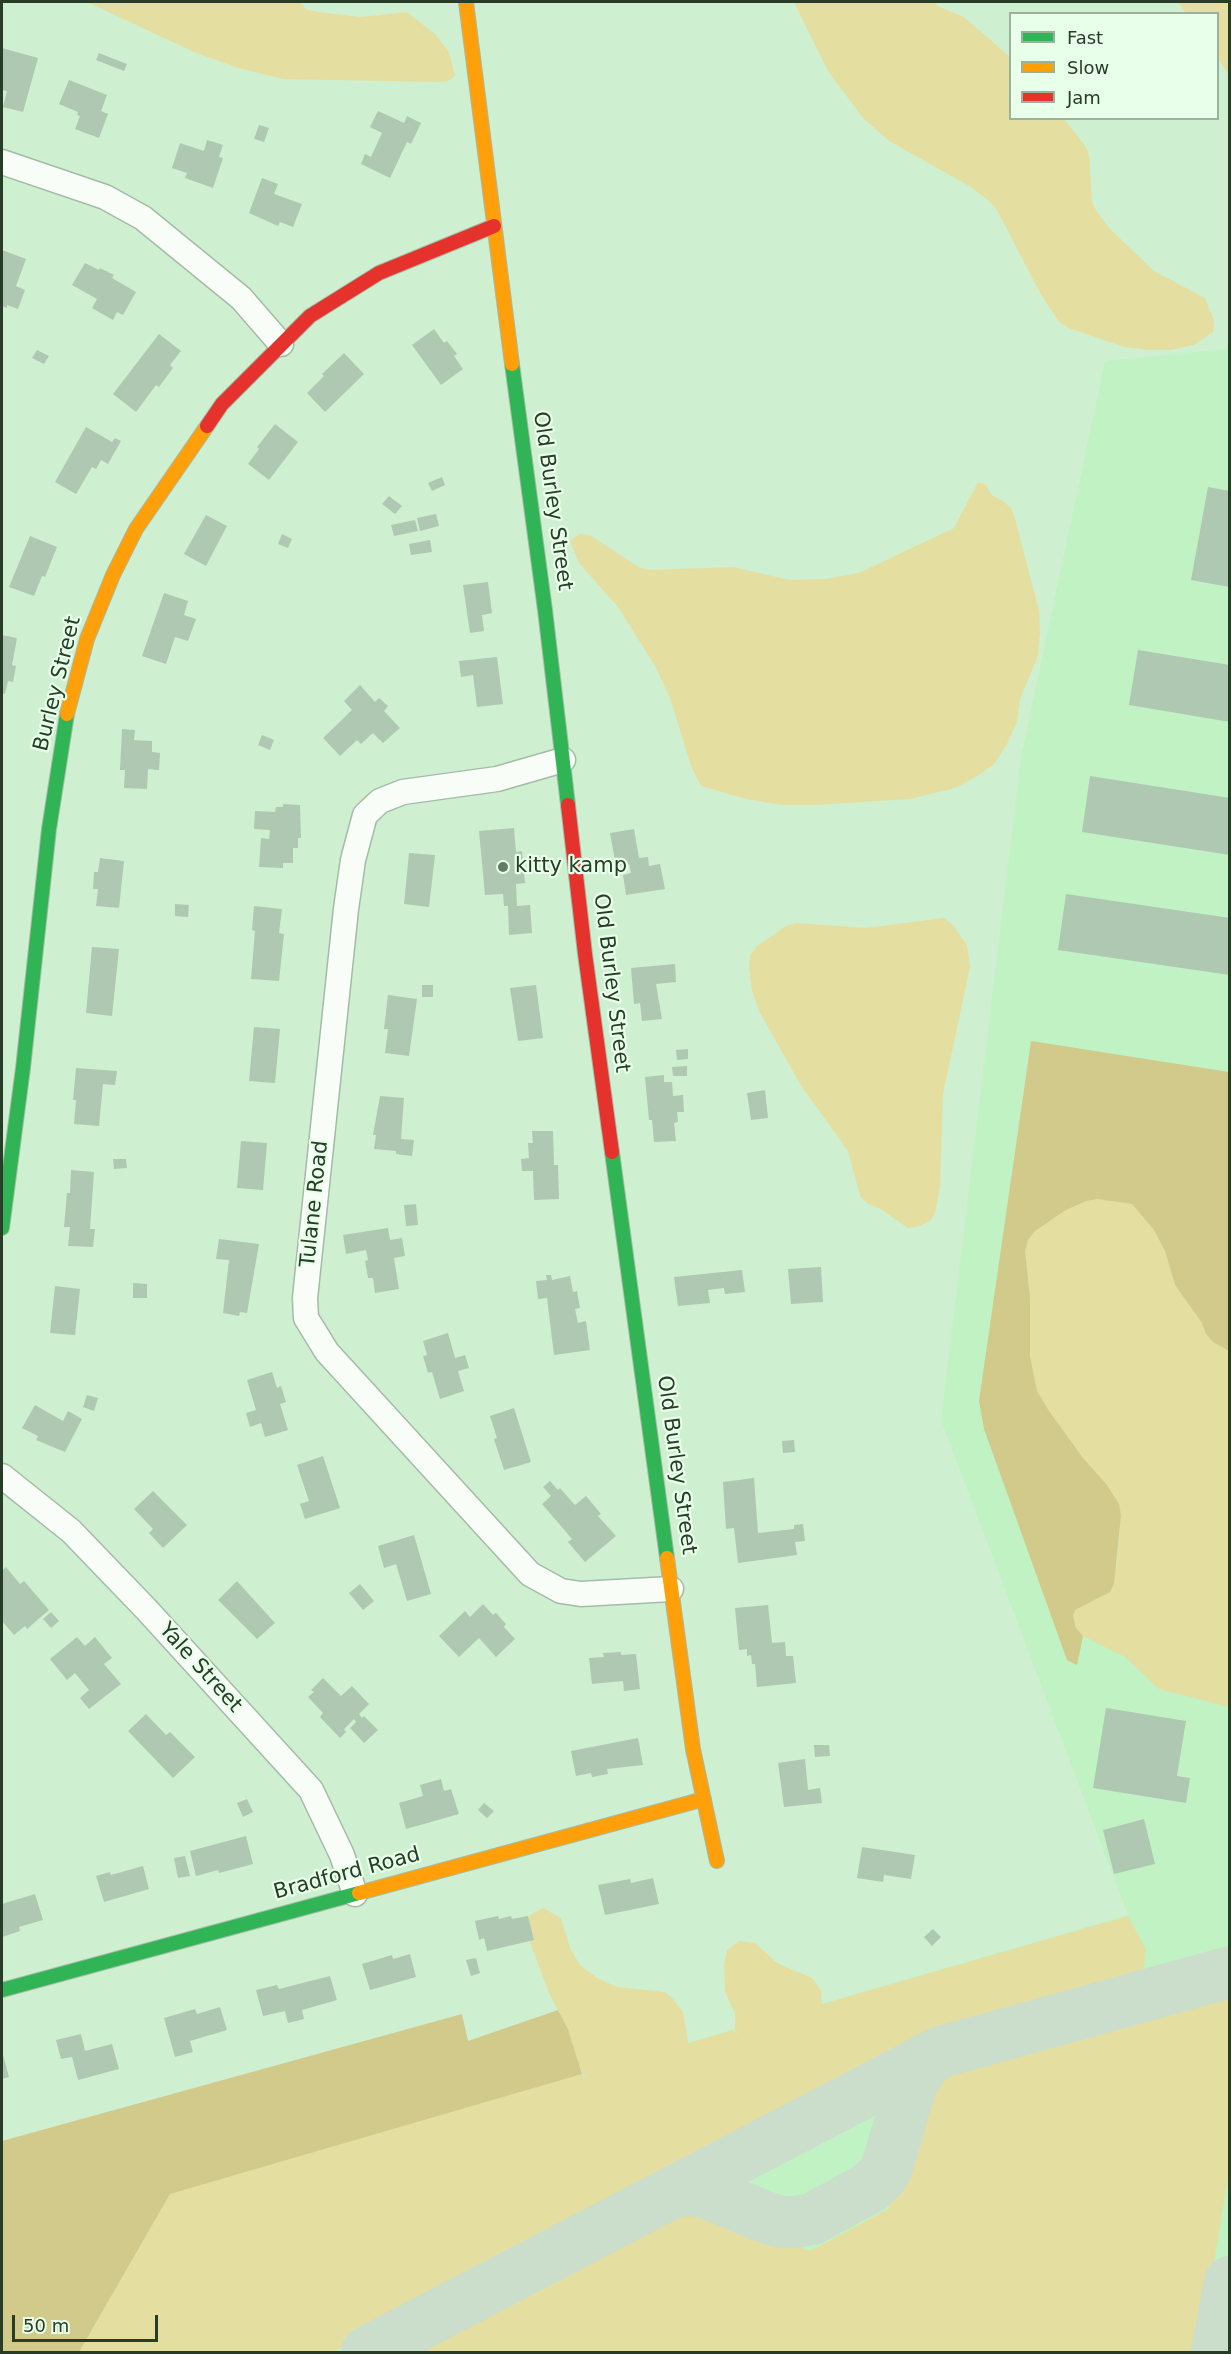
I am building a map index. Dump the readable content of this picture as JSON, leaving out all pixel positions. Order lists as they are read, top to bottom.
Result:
{
  "streets": {
    "street": [
      "Old Burley Street",
      "Burley Street",
      "Tulane Road",
      "Yale Street",
      "Bradford Road"
    ]
  },
  "crossings": [
    ["Old Burley Street", "Burley Street"],
    ["Old Burley Street", "Tulane Road"],
    ["Old Burley Street", "Bradford Road"],
    ["Yale Street", "Bradford Road"]
  ],
  "places": ["kitty kamp"],
  "legend": ["Fast", "Slow", "Jam"],
  "scale_bar": "50 m"
}
